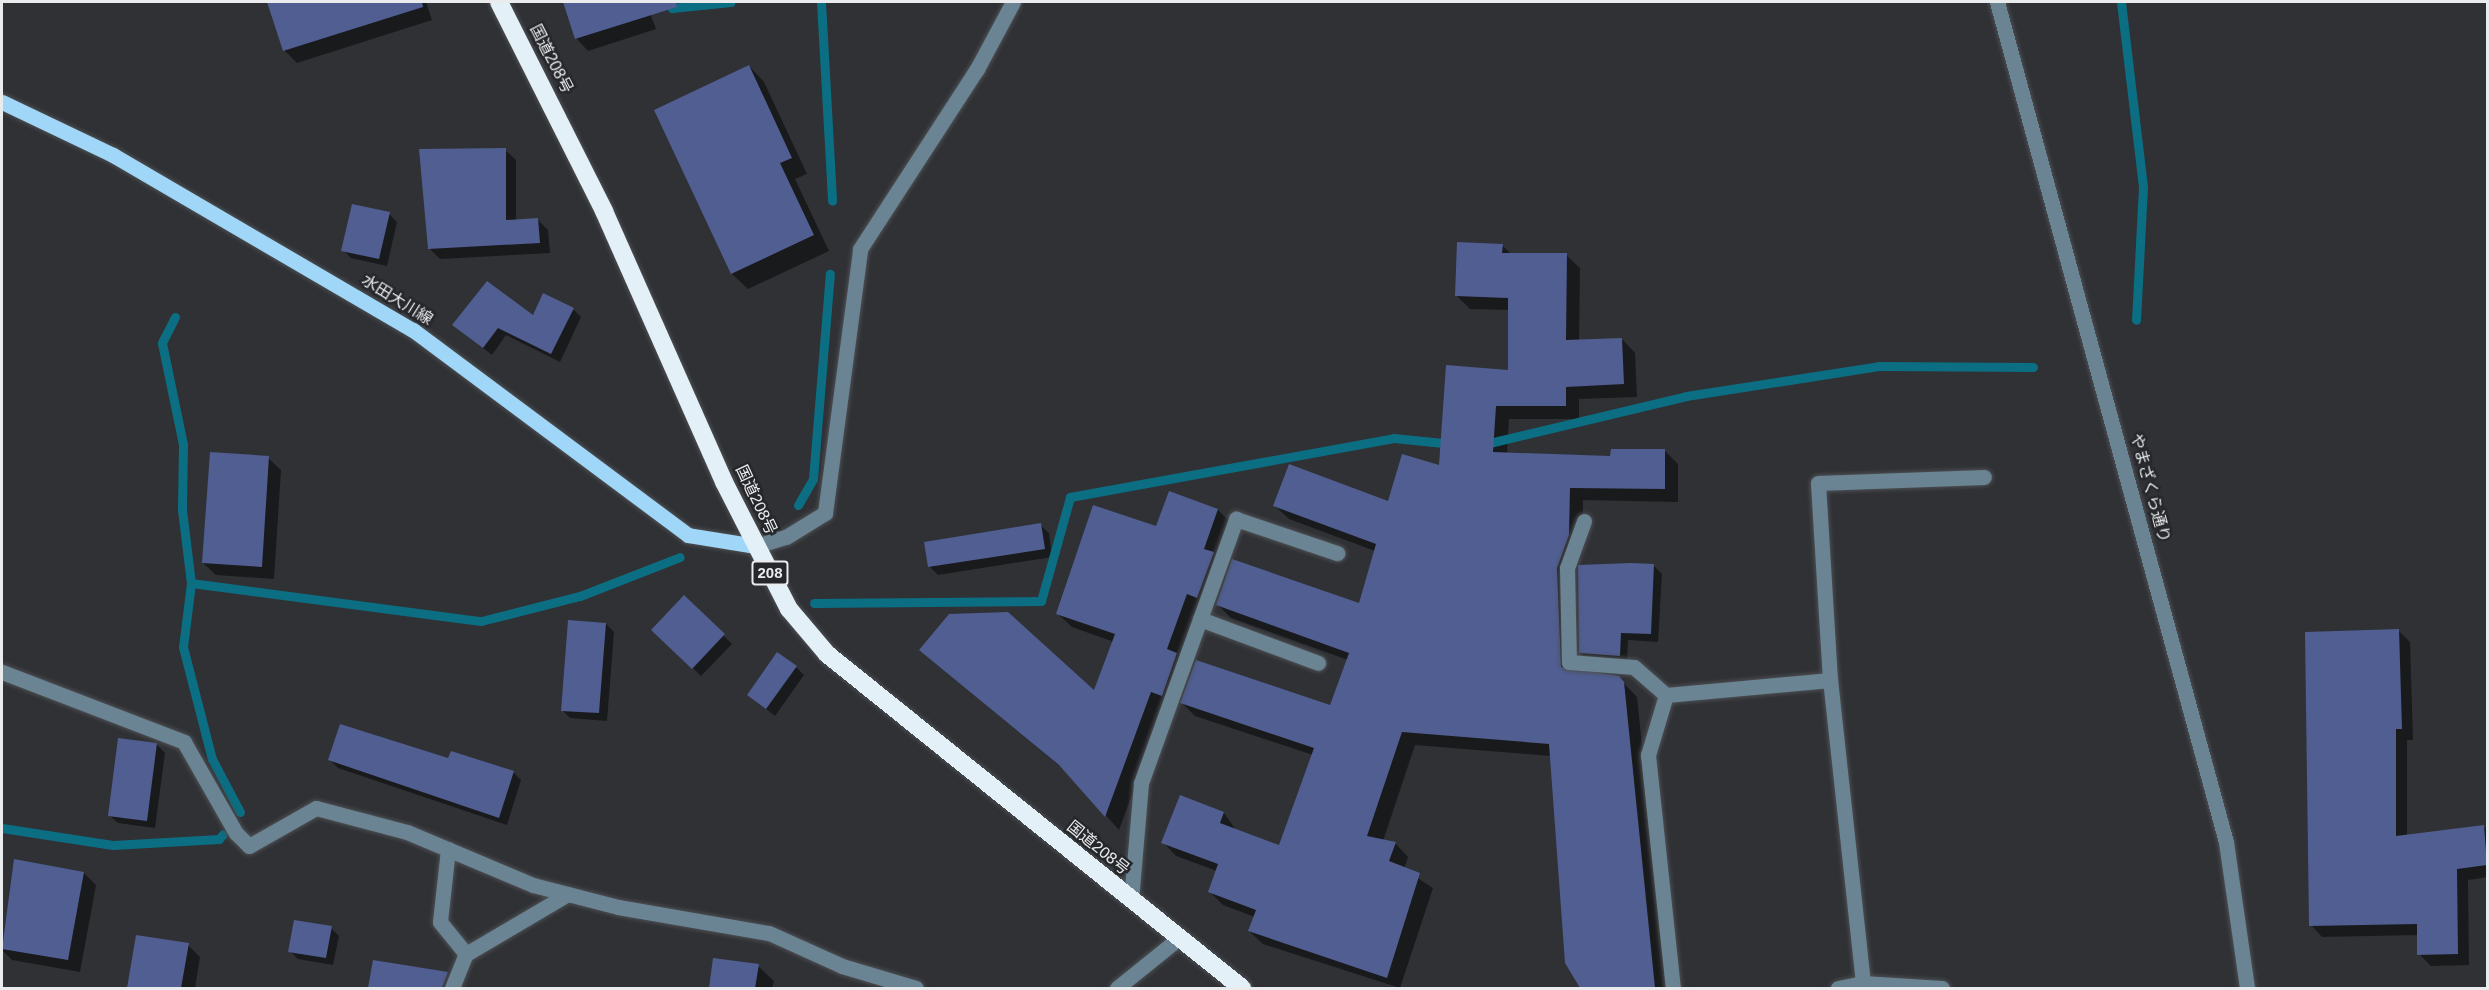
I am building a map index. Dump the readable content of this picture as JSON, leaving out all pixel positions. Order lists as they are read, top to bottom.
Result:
{
  "streets": {
    "highway": ["国道208号", "208"],
    "main road": ["水田大川線"],
    "street": ["やまざくら通り"]
  },
  "crossings": [
    ["国道208号", "水田大川線"]
  ]
}
